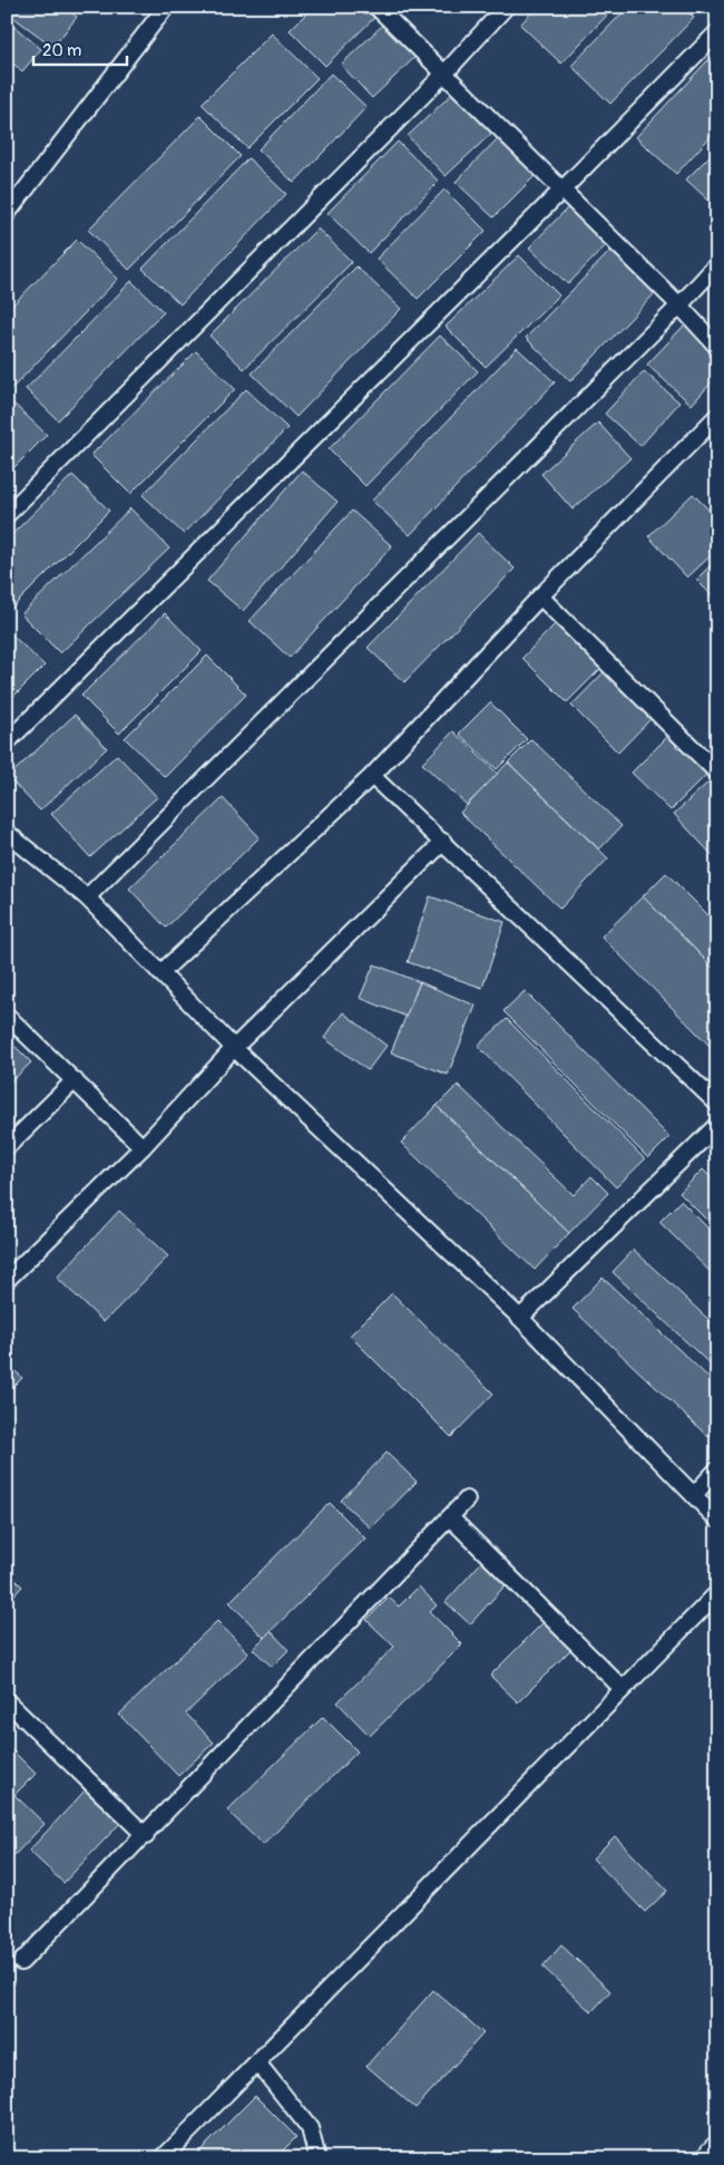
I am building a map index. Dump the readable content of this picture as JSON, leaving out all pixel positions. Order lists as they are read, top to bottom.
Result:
{
  "scale_bar": "20 m"
}
